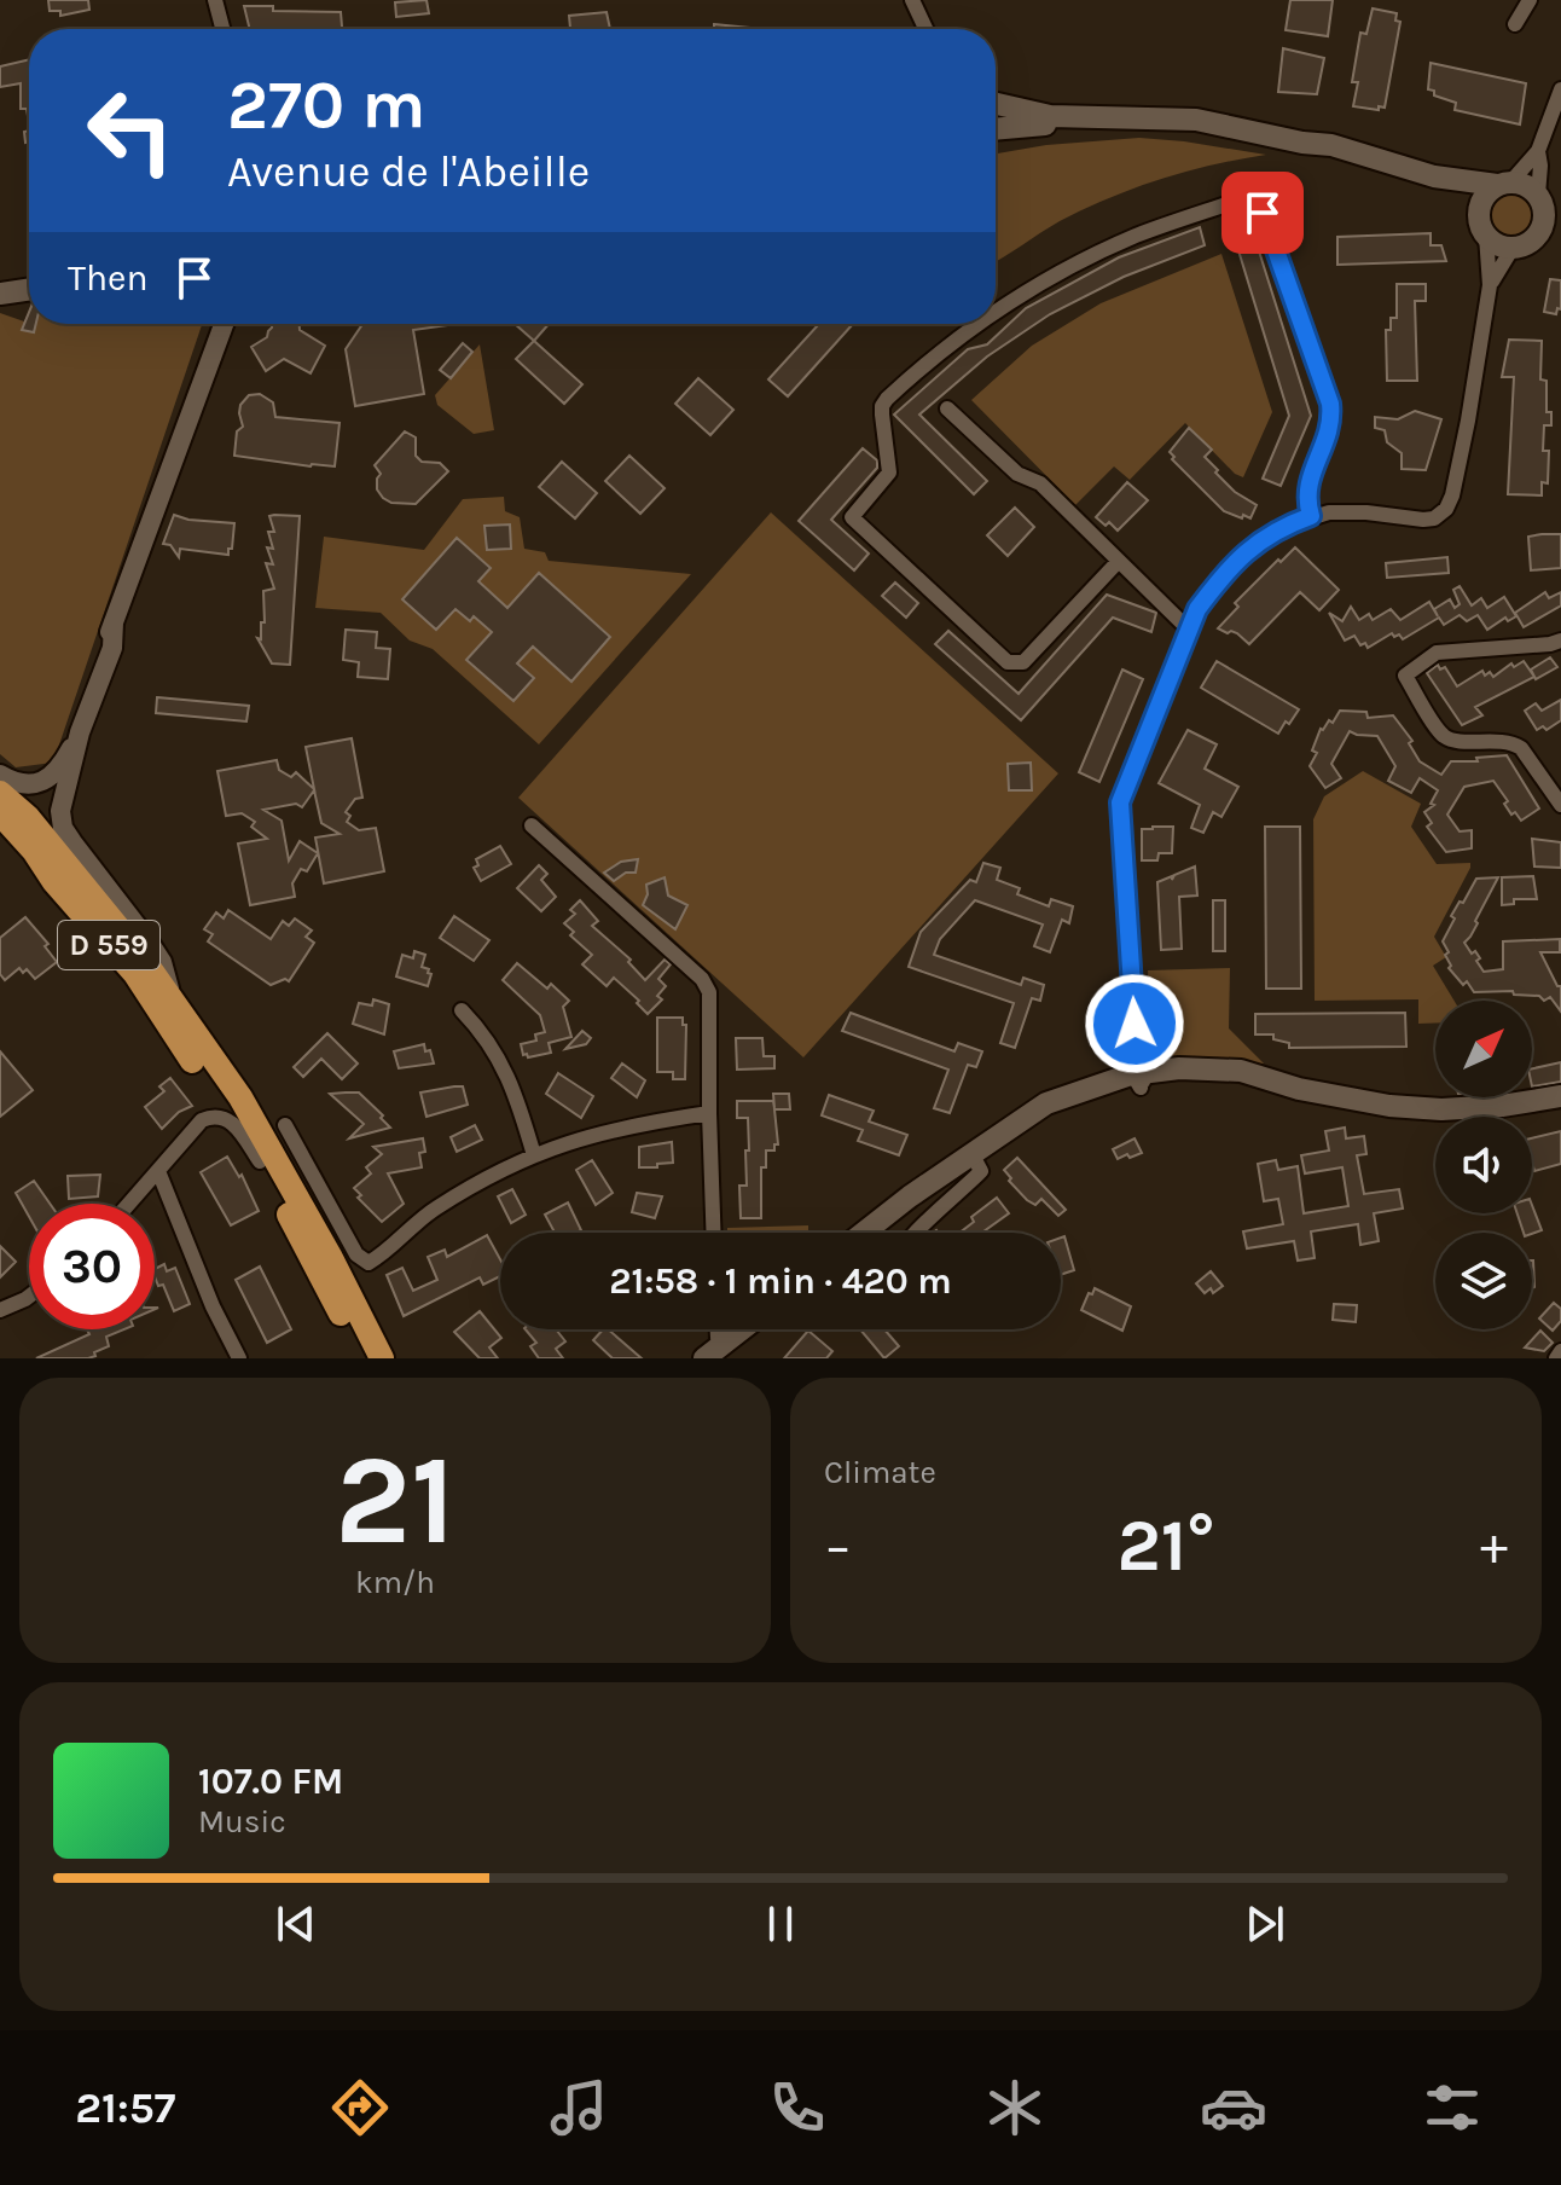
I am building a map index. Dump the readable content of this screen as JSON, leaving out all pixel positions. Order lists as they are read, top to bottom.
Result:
{
  "streets": {
    "main road": ["D 559"]
  },
  "north": "top right",
  "page": {
    "turn": ["270 m", "Avenue de l'Abeille"],
    "then": "Then",
    "limit": "30",
    "trip": "21:58 · 1 min · 420 m",
    "tile": [
      ["21", "km/h"],
      "Climate"
    ],
    "heat": ["−", "21°", "+"],
    "song": ["107.0 FM", "Music"],
    "tabs": "21:57"
  }
}
